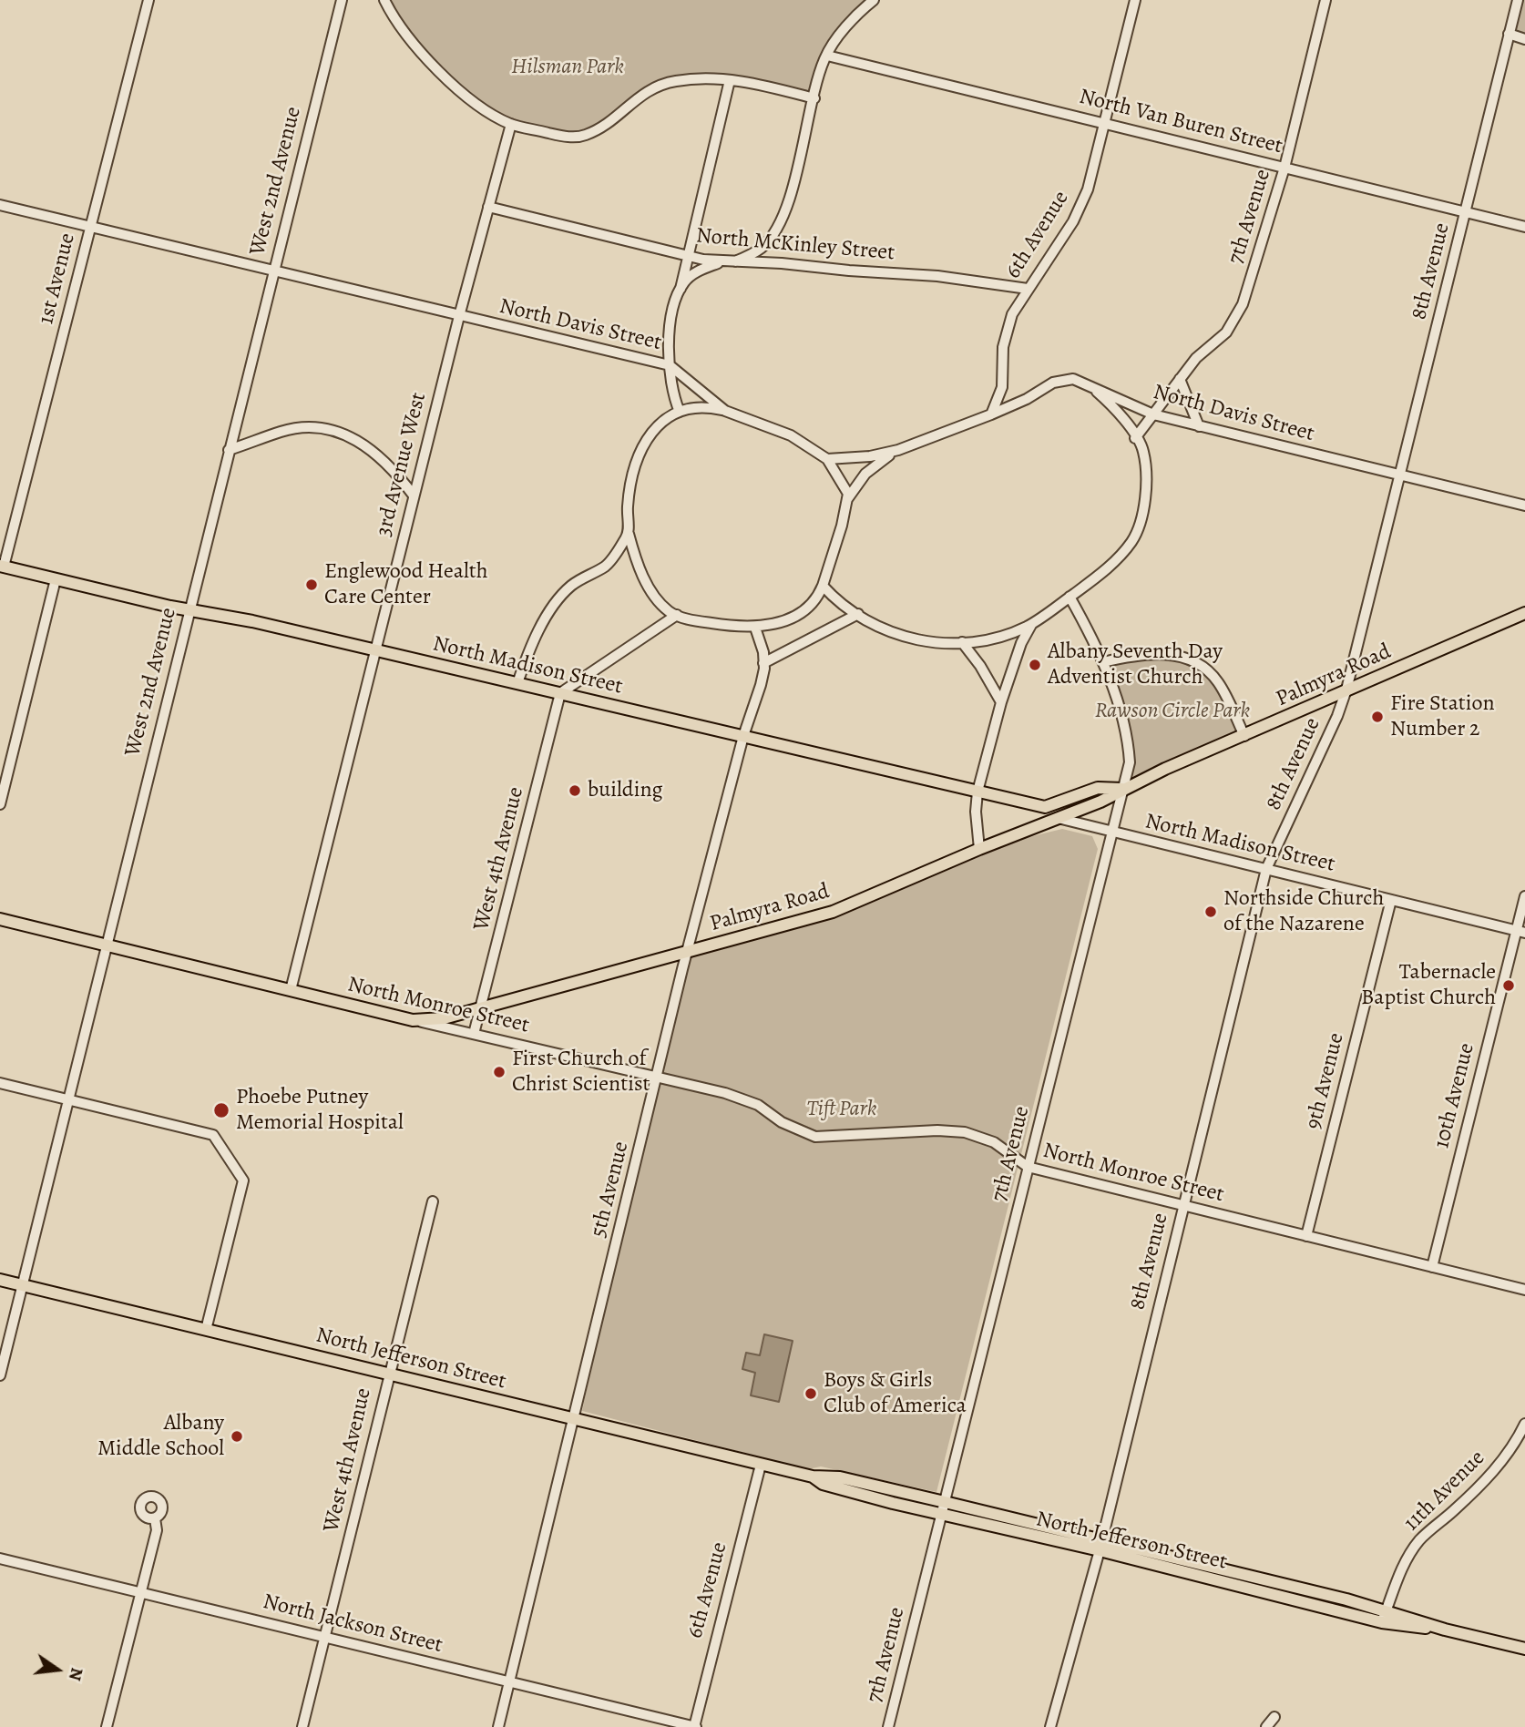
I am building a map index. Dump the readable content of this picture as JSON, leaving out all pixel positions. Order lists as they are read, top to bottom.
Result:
{
  "streets": {
    "main road": [
      "North Madison Street",
      "Palmyra Road",
      "North Monroe Street",
      "North Jefferson Street"
    ],
    "street": [
      "North Van Buren Street",
      "West 2nd Avenue",
      "7th Avenue",
      "6th Avenue",
      "North McKinley Street",
      "8th Avenue",
      "1st Avenue",
      "North Davis Street",
      "3rd Avenue West",
      "West 4th Avenue",
      "9th Avenue",
      "10th Avenue",
      "5th Avenue",
      "11th Avenue",
      "North Jackson Street"
    ]
  },
  "crossings": [
    ["North Van Buren Street", "7th Avenue"],
    ["North Van Buren Street", "6th Avenue"],
    ["North Van Buren Street", "8th Avenue"],
    ["West 2nd Avenue", "North Davis Street"],
    ["West 2nd Avenue", "North Madison Street"],
    ["West 2nd Avenue", "North Monroe Street"],
    ["West 2nd Avenue", "North Jefferson Street"],
    ["7th Avenue", "North Davis Street"],
    ["7th Avenue", "North Madison Street"],
    ["7th Avenue", "Palmyra Road"],
    ["7th Avenue", "North Monroe Street"],
    ["7th Avenue", "North Jefferson Street"],
    ["6th Avenue", "North McKinley Street"],
    ["6th Avenue", "North Davis Street"],
    ["6th Avenue", "North Jefferson Street"],
    ["6th Avenue", "North Jackson Street"],
    ["North McKinley Street", "3rd Avenue West"],
    ["8th Avenue", "North Davis Street"],
    ["8th Avenue", "North Madison Street"],
    ["8th Avenue", "Palmyra Road"],
    ["8th Avenue", "North Monroe Street"],
    ["8th Avenue", "North Jefferson Street"],
    ["1st Avenue", "North Davis Street"],
    ["1st Avenue", "North Madison Street"],
    ["North Davis Street", "3rd Avenue West"],
    ["North Davis Street", "5th Avenue"],
    ["3rd Avenue West", "North Madison Street"],
    ["3rd Avenue West", "North Monroe Street"],
    ["North Madison Street", "Palmyra Road"],
    ["North Madison Street", "West 4th Avenue"],
    ["North Madison Street", "9th Avenue"],
    ["North Madison Street", "10th Avenue"],
    ["North Madison Street", "5th Avenue"],
    ["Palmyra Road", "West 4th Avenue"],
    ["Palmyra Road", "North Monroe Street"],
    ["Palmyra Road", "5th Avenue"],
    ["West 4th Avenue", "North Monroe Street"],
    ["West 4th Avenue", "North Jefferson Street"],
    ["West 4th Avenue", "North Jackson Street"],
    ["North Monroe Street", "9th Avenue"],
    ["North Monroe Street", "10th Avenue"],
    ["North Monroe Street", "5th Avenue"],
    ["5th Avenue", "North Jefferson Street"],
    ["5th Avenue", "North Jackson Street"],
    ["North Jefferson Street", "11th Avenue"]
  ],
  "parks": ["Hilsman Park", "Rawson Circle Park", "Tift Park"],
  "places": [
    "Englewood Health Care Center",
    "Albany Seventh Day Adventist Church",
    "Fire Station Number 2",
    "building",
    "Northside Church of the Nazarene",
    "Tabernacle Baptist Church",
    "First Church of Christ Scientist",
    "Phoebe Putney Memorial Hospital",
    "Boys & Girls Club of America",
    "Albany Middle School"
  ],
  "north": "right"
}
